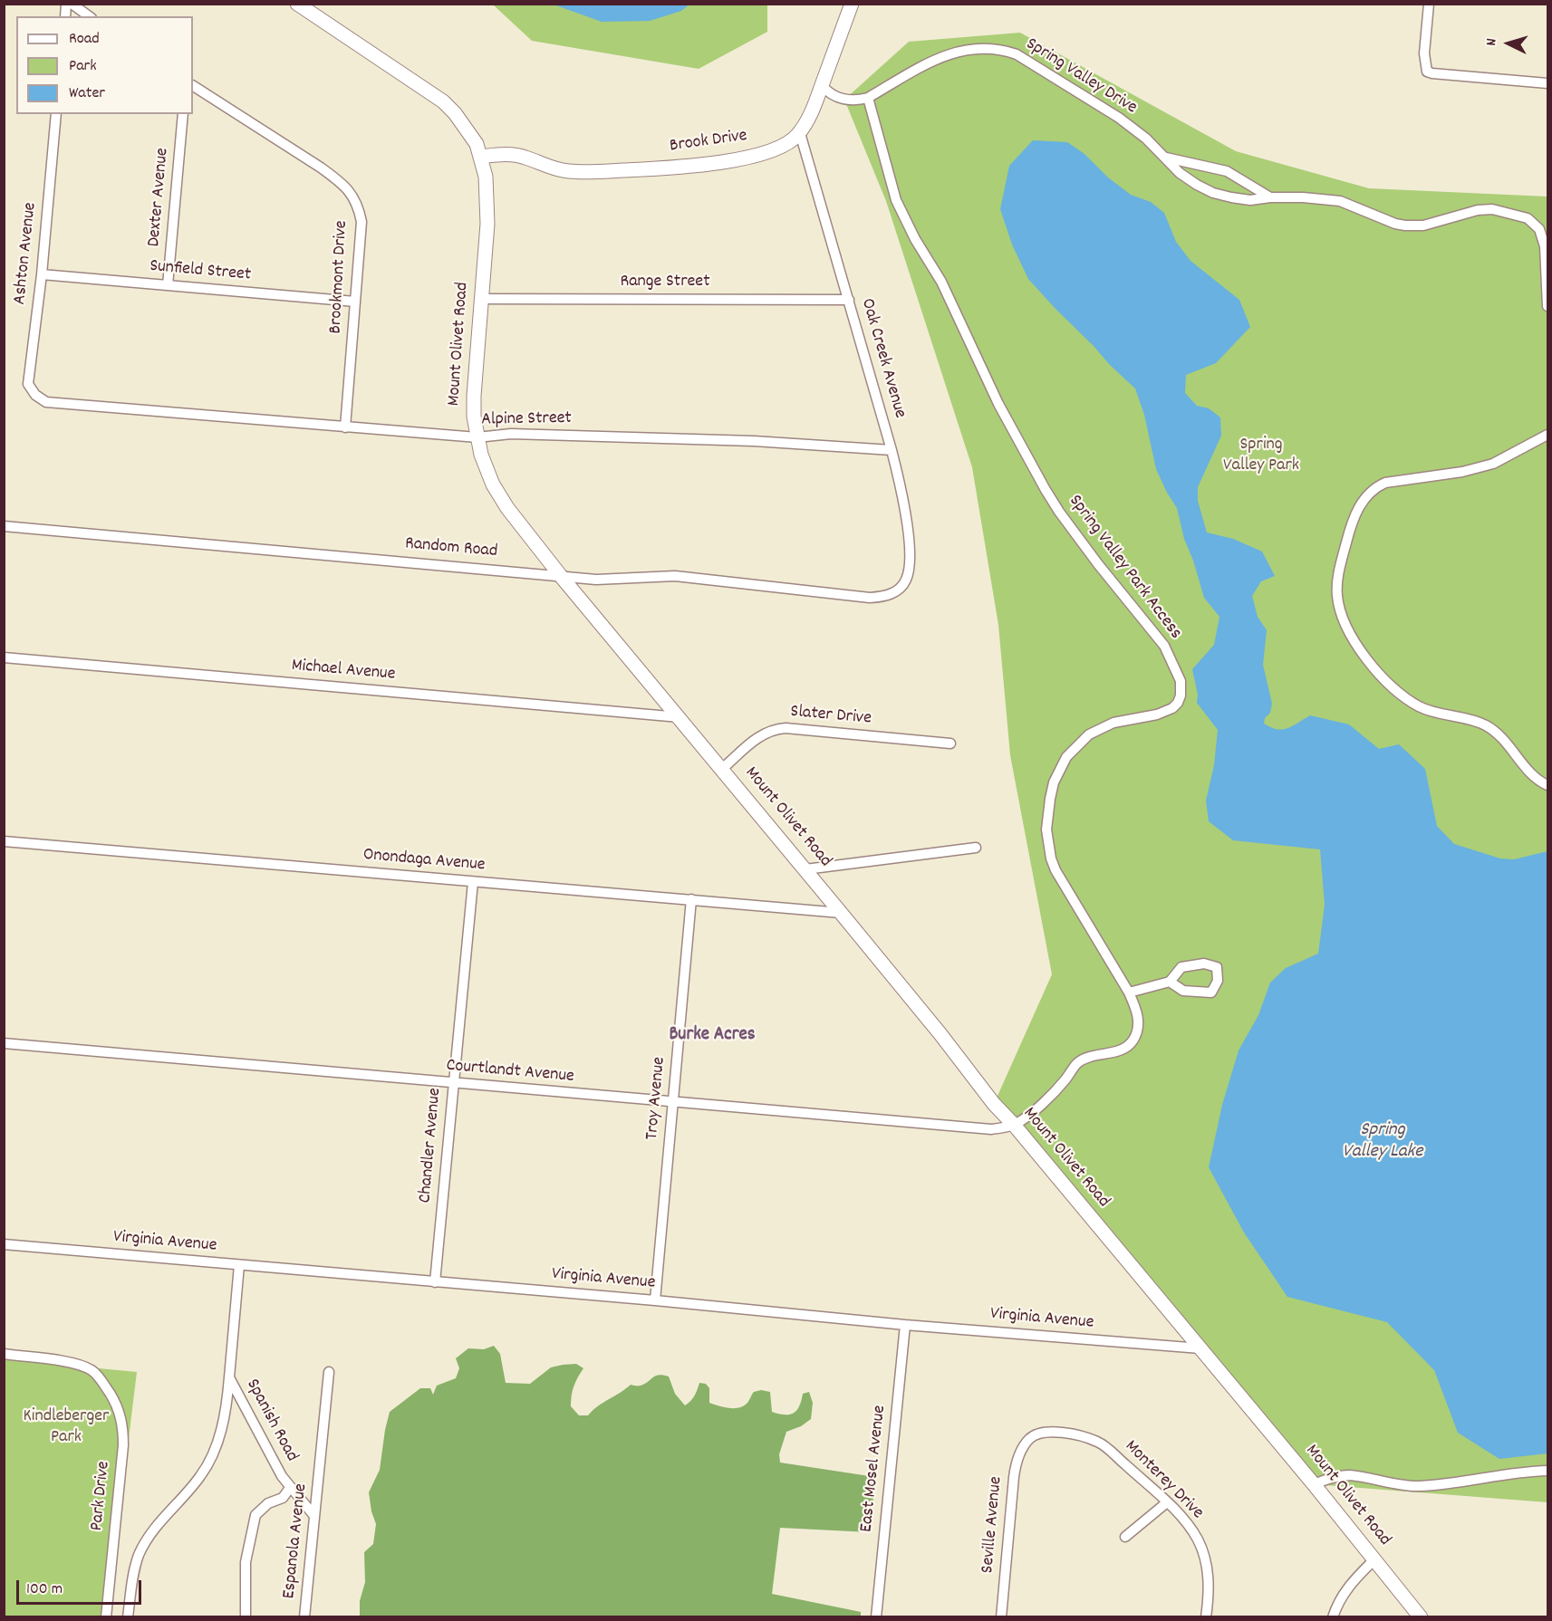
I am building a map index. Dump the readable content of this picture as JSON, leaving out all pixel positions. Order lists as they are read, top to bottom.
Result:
{
  "streets": {
    "street": [
      "Spring Valley Drive",
      "Brook Drive",
      "Dexter Avenue",
      "Ashton Avenue",
      "Sunfield Street",
      "Brookmont Drive",
      "Range Street",
      "Mount Olivet Road",
      "Oak Creek Avenue",
      "Alpine Street",
      "Random Road",
      "Spring Valley Park Access",
      "Michael Avenue",
      "Slater Drive",
      "Onondaga Avenue",
      "Courtlandt Avenue",
      "Troy Avenue",
      "Chandler Avenue",
      "Virginia Avenue",
      "Spanish Road",
      "East Mosel Avenue",
      "Monterey Drive",
      "Park Drive",
      "Seville Avenue",
      "Espanola Avenue"
    ]
  },
  "crossings": [
    ["Spring Valley Drive", "Spring Valley Park Access"],
    ["Brook Drive", "Mount Olivet Road"],
    ["Brook Drive", "Oak Creek Avenue"],
    ["Dexter Avenue", "Sunfield Street"],
    ["Ashton Avenue", "Sunfield Street"],
    ["Ashton Avenue", "Alpine Street"],
    ["Sunfield Street", "Brookmont Drive"],
    ["Brookmont Drive", "Alpine Street"],
    ["Range Street", "Mount Olivet Road"],
    ["Range Street", "Oak Creek Avenue"],
    ["Mount Olivet Road", "Alpine Street"],
    ["Mount Olivet Road", "Random Road"],
    ["Mount Olivet Road", "Spring Valley Park Access"],
    ["Mount Olivet Road", "Michael Avenue"],
    ["Mount Olivet Road", "Slater Drive"],
    ["Mount Olivet Road", "Onondaga Avenue"],
    ["Mount Olivet Road", "Courtlandt Avenue"],
    ["Mount Olivet Road", "Virginia Avenue"],
    ["Oak Creek Avenue", "Alpine Street"],
    ["Oak Creek Avenue", "Random Road"],
    ["Spring Valley Park Access", "Courtlandt Avenue"],
    ["Onondaga Avenue", "Troy Avenue"],
    ["Onondaga Avenue", "Chandler Avenue"],
    ["Courtlandt Avenue", "Troy Avenue"],
    ["Courtlandt Avenue", "Chandler Avenue"],
    ["Troy Avenue", "Virginia Avenue"],
    ["Chandler Avenue", "Virginia Avenue"],
    ["Virginia Avenue", "Spanish Road"],
    ["Virginia Avenue", "East Mosel Avenue"],
    ["Spanish Road", "Espanola Avenue"],
    ["Monterey Drive", "Seville Avenue"]
  ],
  "districts": ["Burke Acres"],
  "water": ["Spring Valley Lake"],
  "parks": ["Spring Valley Park", "Kindleberger Park"],
  "legend": ["Road", "Park", "Water"],
  "scale_bar": "100 m",
  "north": "left"
}
